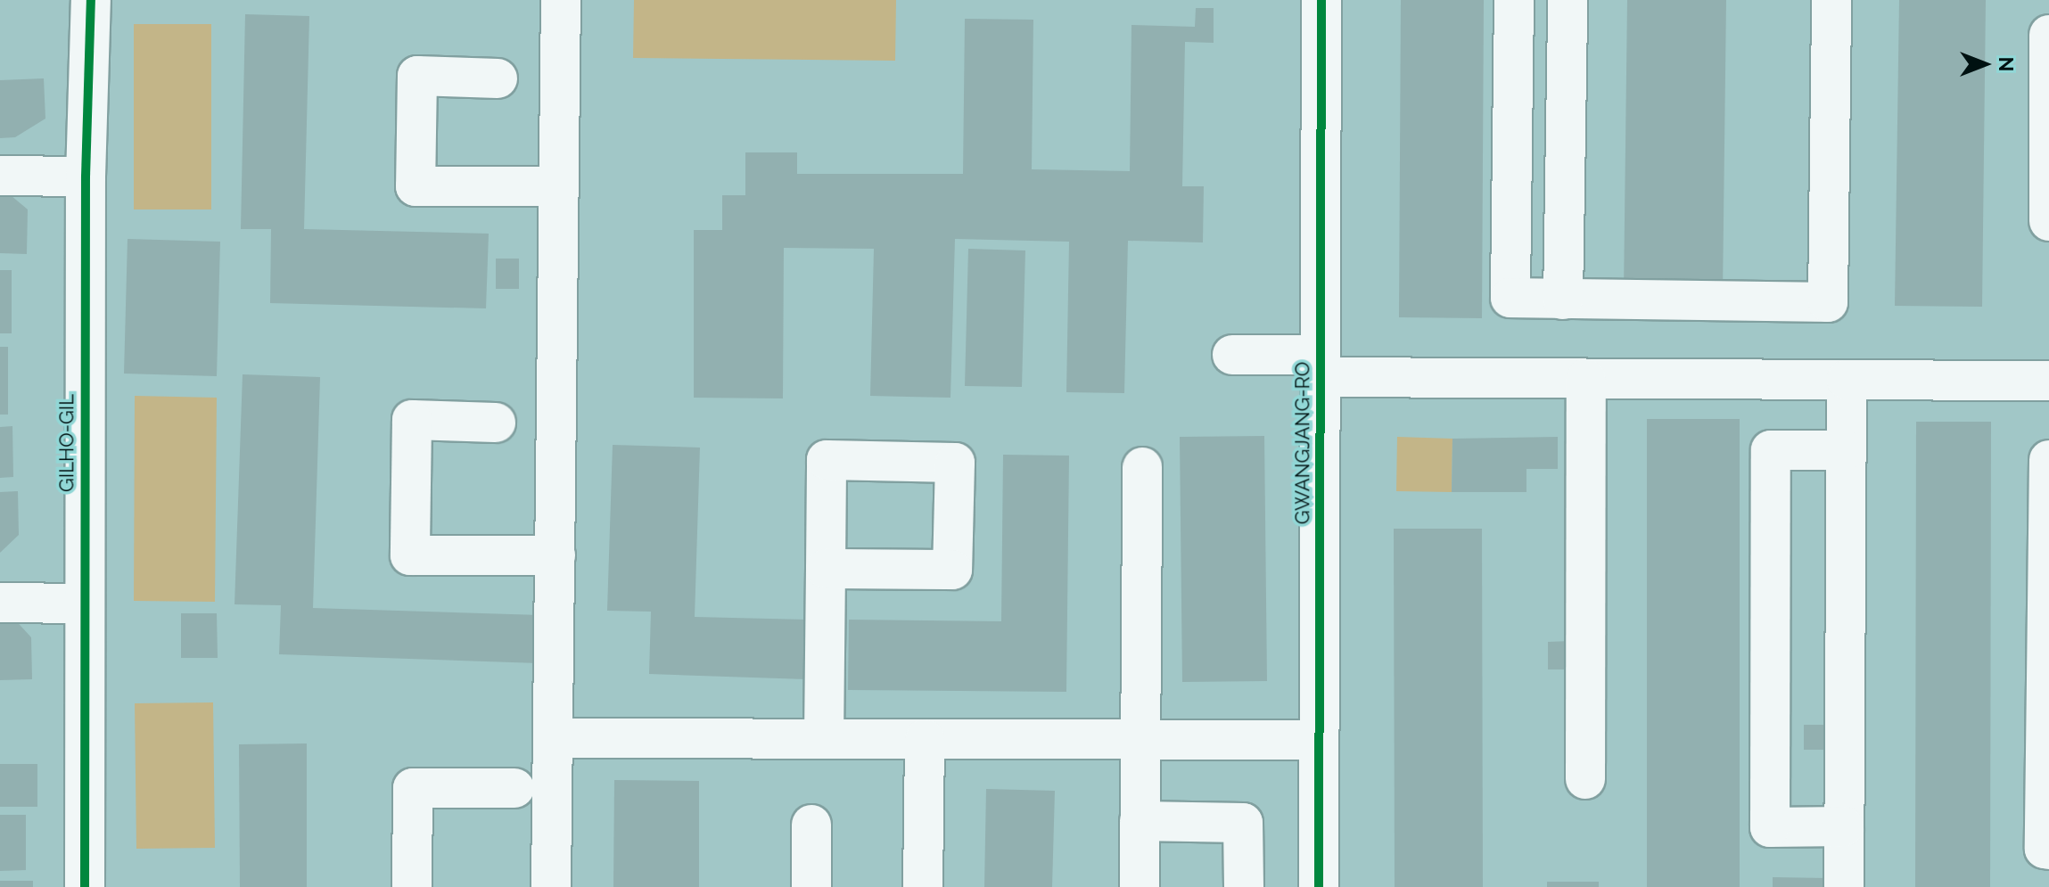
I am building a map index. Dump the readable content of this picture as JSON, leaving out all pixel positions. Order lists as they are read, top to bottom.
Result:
{
  "streets": {
    "street": ["GILHO-GIL", "GWANGJANG-RO"]
  },
  "north": "right"
}
